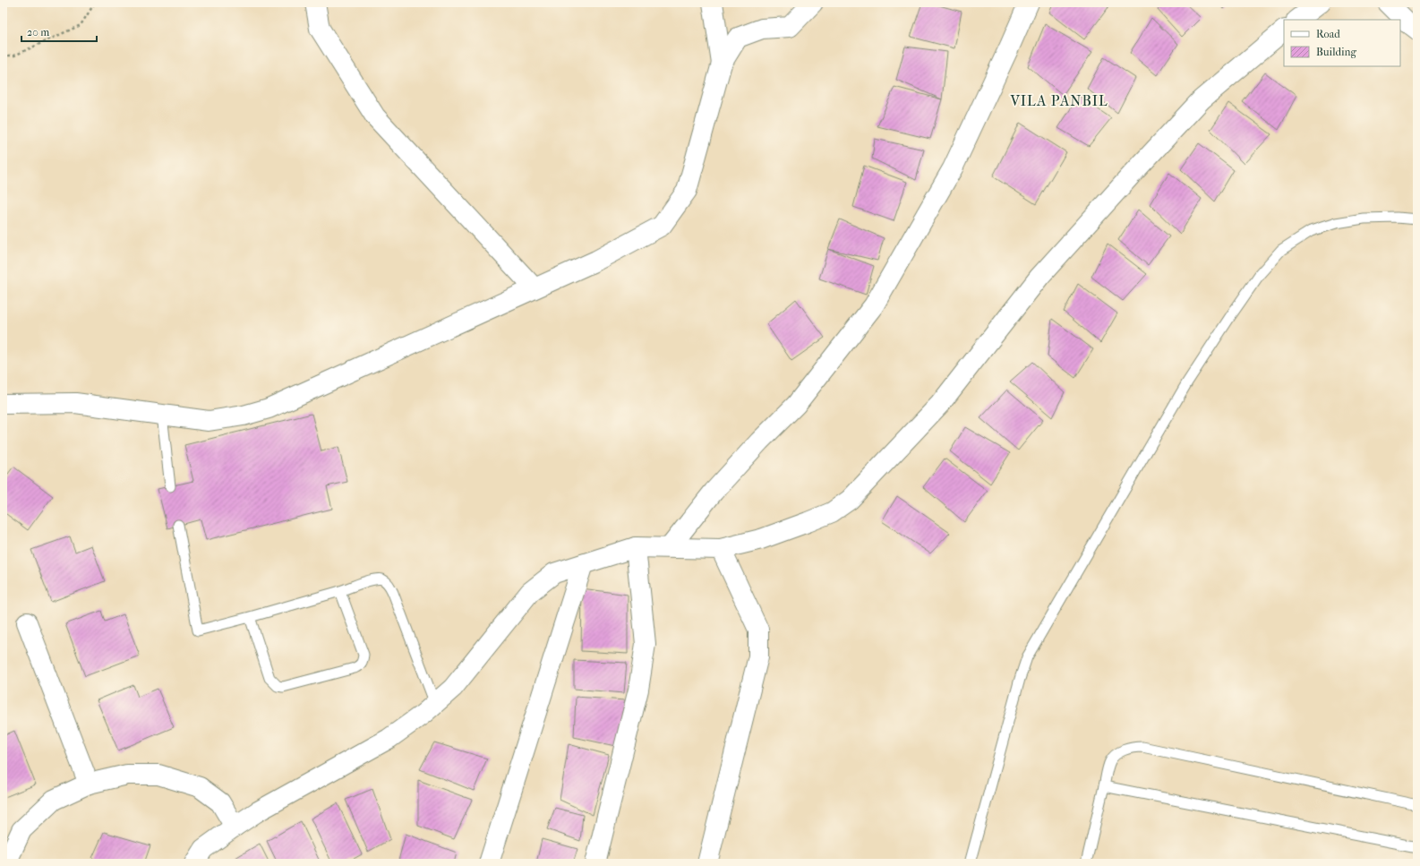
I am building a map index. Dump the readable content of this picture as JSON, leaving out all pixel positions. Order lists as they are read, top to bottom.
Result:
{
  "districts": ["VILA PANBIL"],
  "legend": ["Road", "Building"],
  "scale_bar": "20 m"
}
